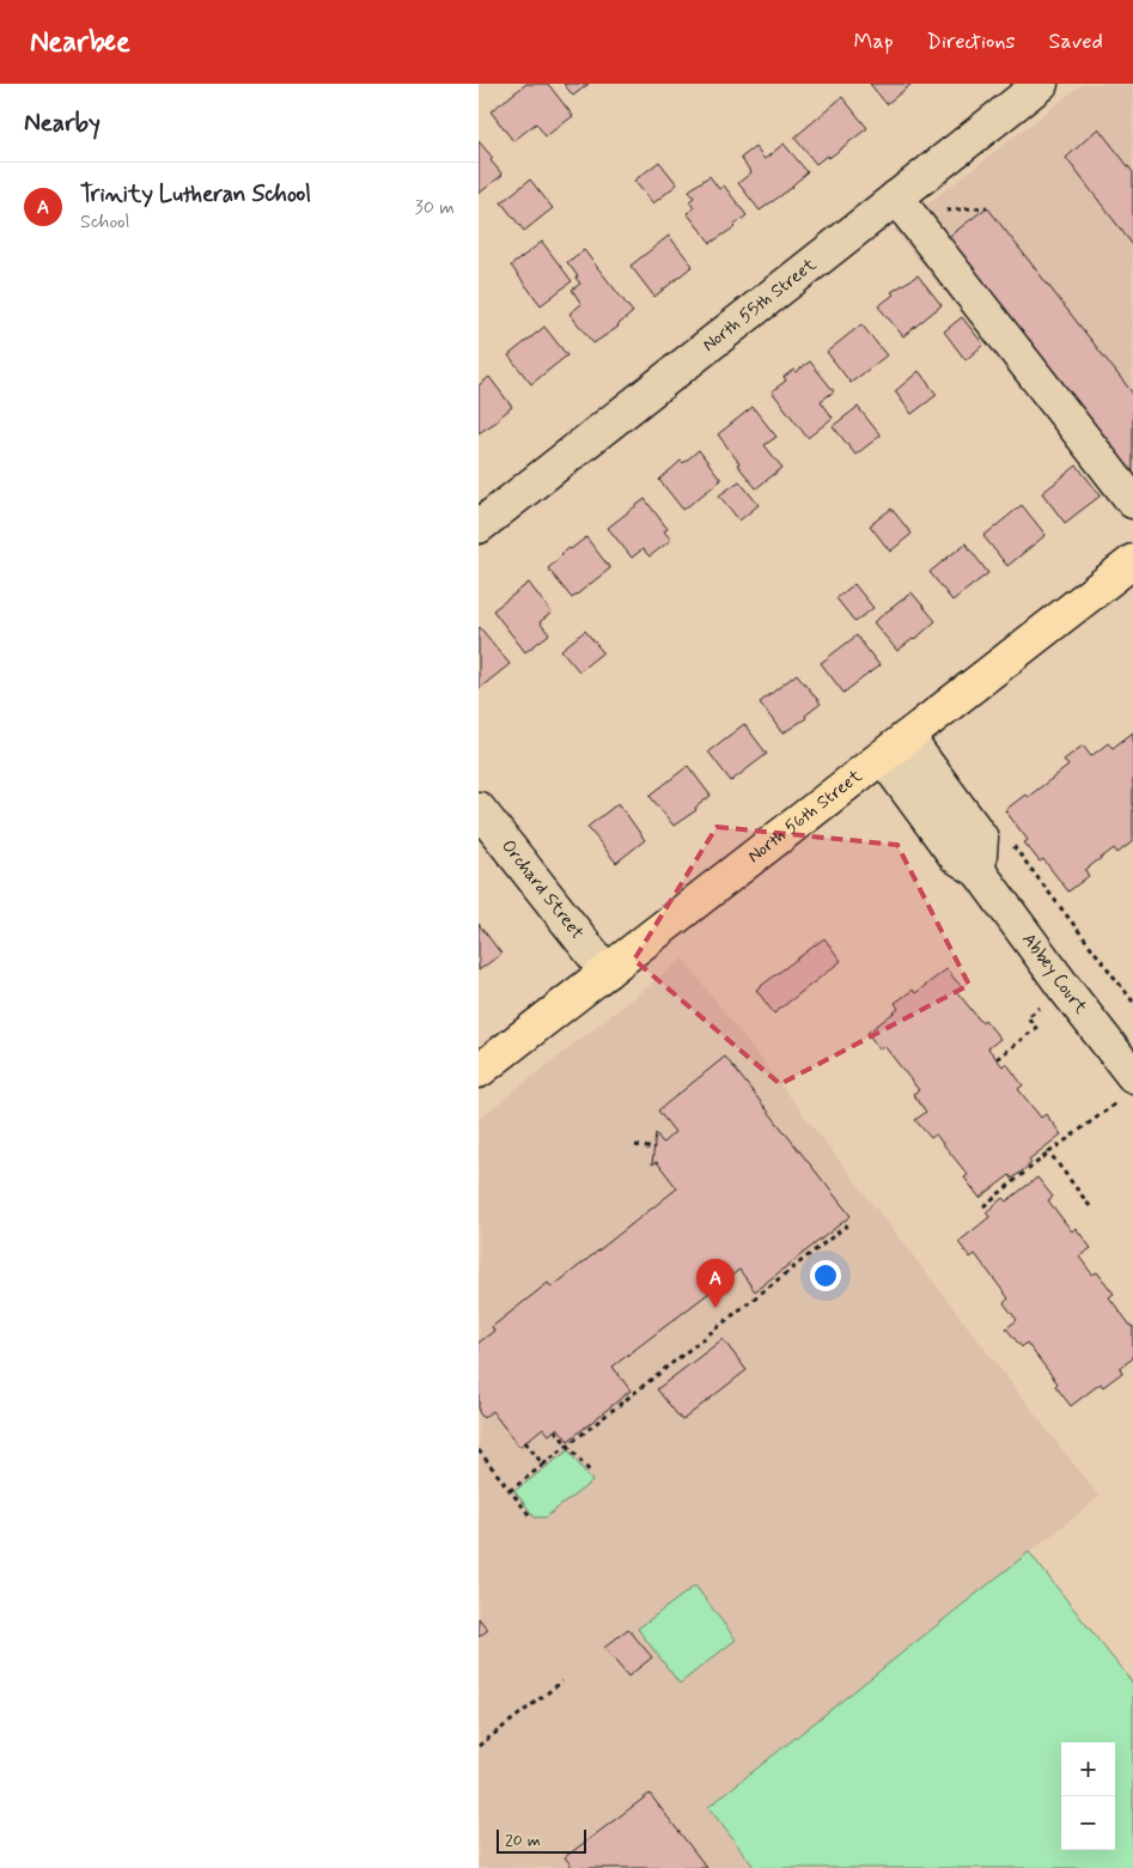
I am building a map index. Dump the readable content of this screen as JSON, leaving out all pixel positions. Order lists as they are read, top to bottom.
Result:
{
  "streets": {
    "main road": ["North 56th Street"],
    "street": ["North 55th Street", "Orchard Street", "Abbey Court"]
  },
  "crossings": [
    ["North 56th Street", "Orchard Street"],
    ["North 56th Street", "Abbey Court"]
  ],
  "scale_bar": "20 m",
  "page": {
    "header": "Nearbee",
    "nav": ["Map", "Directions", "Saved"],
    "heading": "Nearby",
    "list": [
      {
        "mark": "A",
        "name": "Trinity Lutheran School",
        "note": "School",
        "value": "30 m"
      }
    ],
    "pins": "A",
    "map_buttons": ["+", "−"],
    "scale": "20 m"
  }
}
